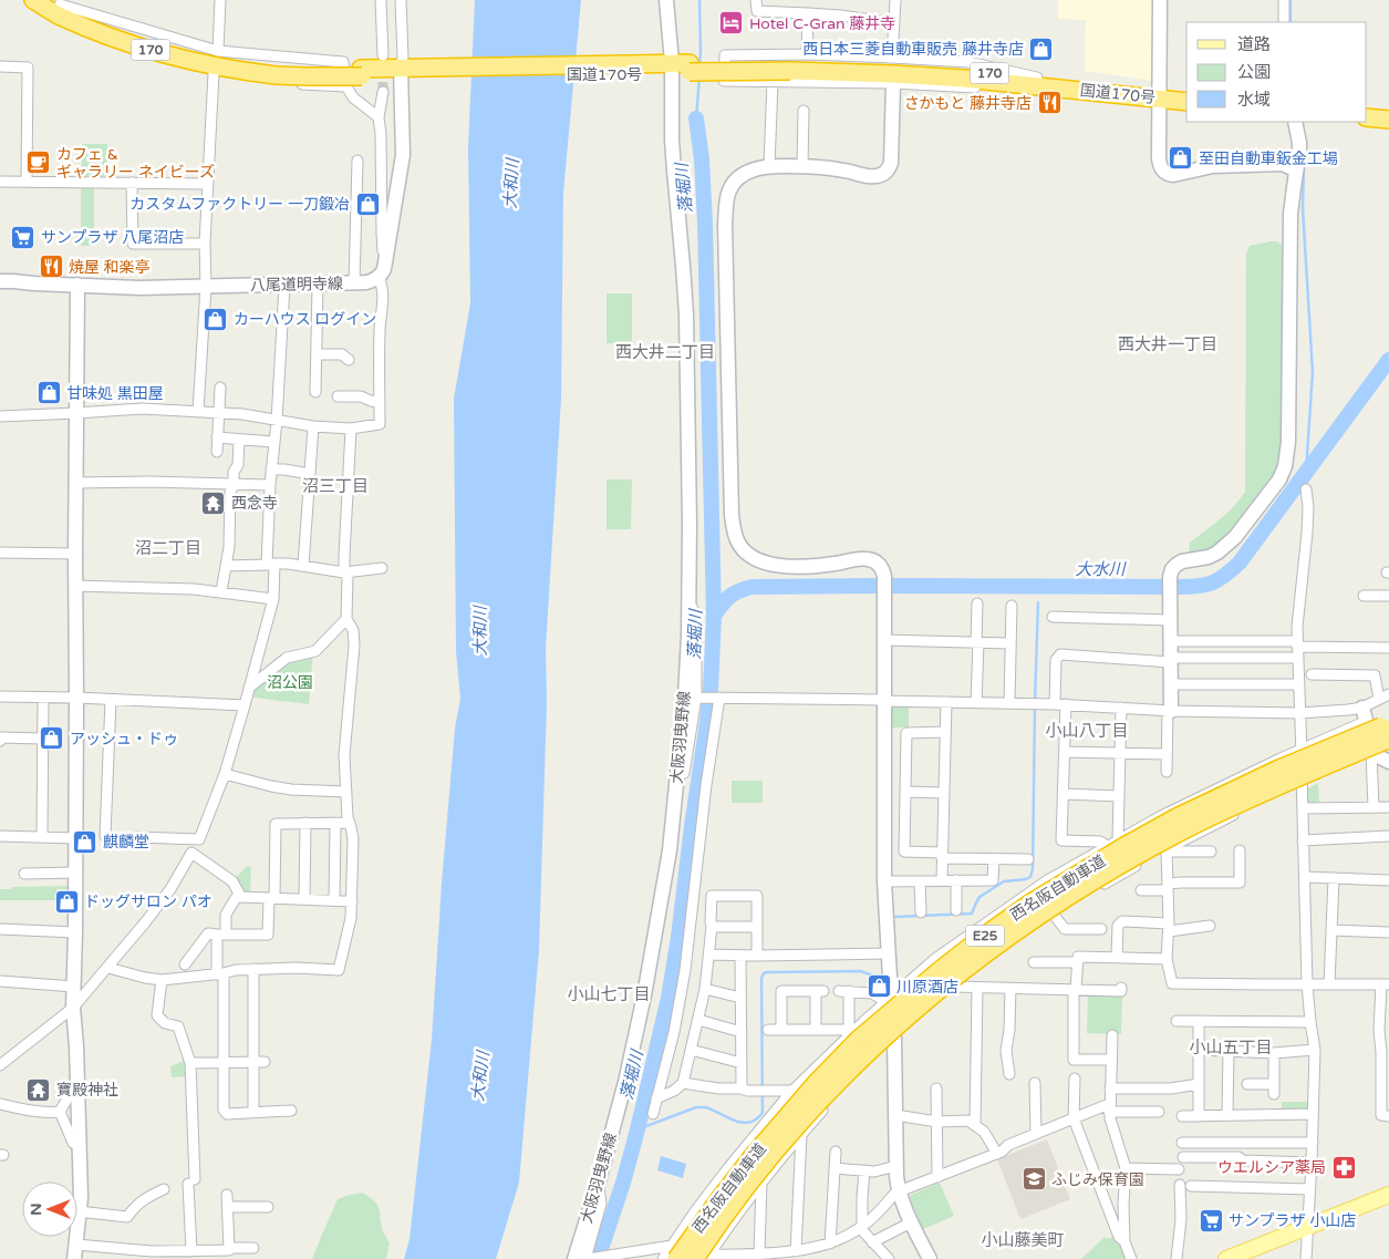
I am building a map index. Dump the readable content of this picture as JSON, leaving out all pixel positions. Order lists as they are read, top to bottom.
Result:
{
  "streets": {
    "highway": [
      "170",
      "国道170号",
      "西名阪自動車道",
      "E25"
    ],
    "street": ["八尾道明寺線", "大阪羽曳野線"]
  },
  "crossings": [
    ["国道170号", "大阪羽曳野線"]
  ],
  "districts": [
    "西大井一丁目",
    "西大井二丁目",
    "沼三丁目",
    "沼二丁目",
    "小山八丁目",
    "小山七丁目",
    "小山五丁目",
    "小山藤美町"
  ],
  "water": ["大和川", "落堀川", "大水川"],
  "parks": ["沼公園"],
  "places": {
    "hotel": ["Hotel C-Gran 藤井寺"],
    "shop": [
      "西日本三菱自動車販売 藤井寺店",
      "至田自動車鈑金工場",
      "カスタムファクトリー 一刀鍛冶",
      "カーハウス ログイン",
      "甘味処 黒田屋",
      "アッシュ・ドゥ",
      "麒麟堂",
      "ドッグサロン パオ",
      "川原酒店"
    ],
    "restaurant": ["さかもと 藤井寺店", "焼屋 和楽亭"],
    "cafe": ["カフェ & ギャラリー ネイビーズ"],
    "supermarket": ["サンプラザ 八尾沼店", "サンプラザ 小山店"],
    "temple": ["西念寺", "寶殿神社"],
    "pharmacy": ["ウエルシア薬局"],
    "school or university": ["ふじみ保育園"]
  },
  "legend": ["道路", "公園", "水域"],
  "north": "left"
}
